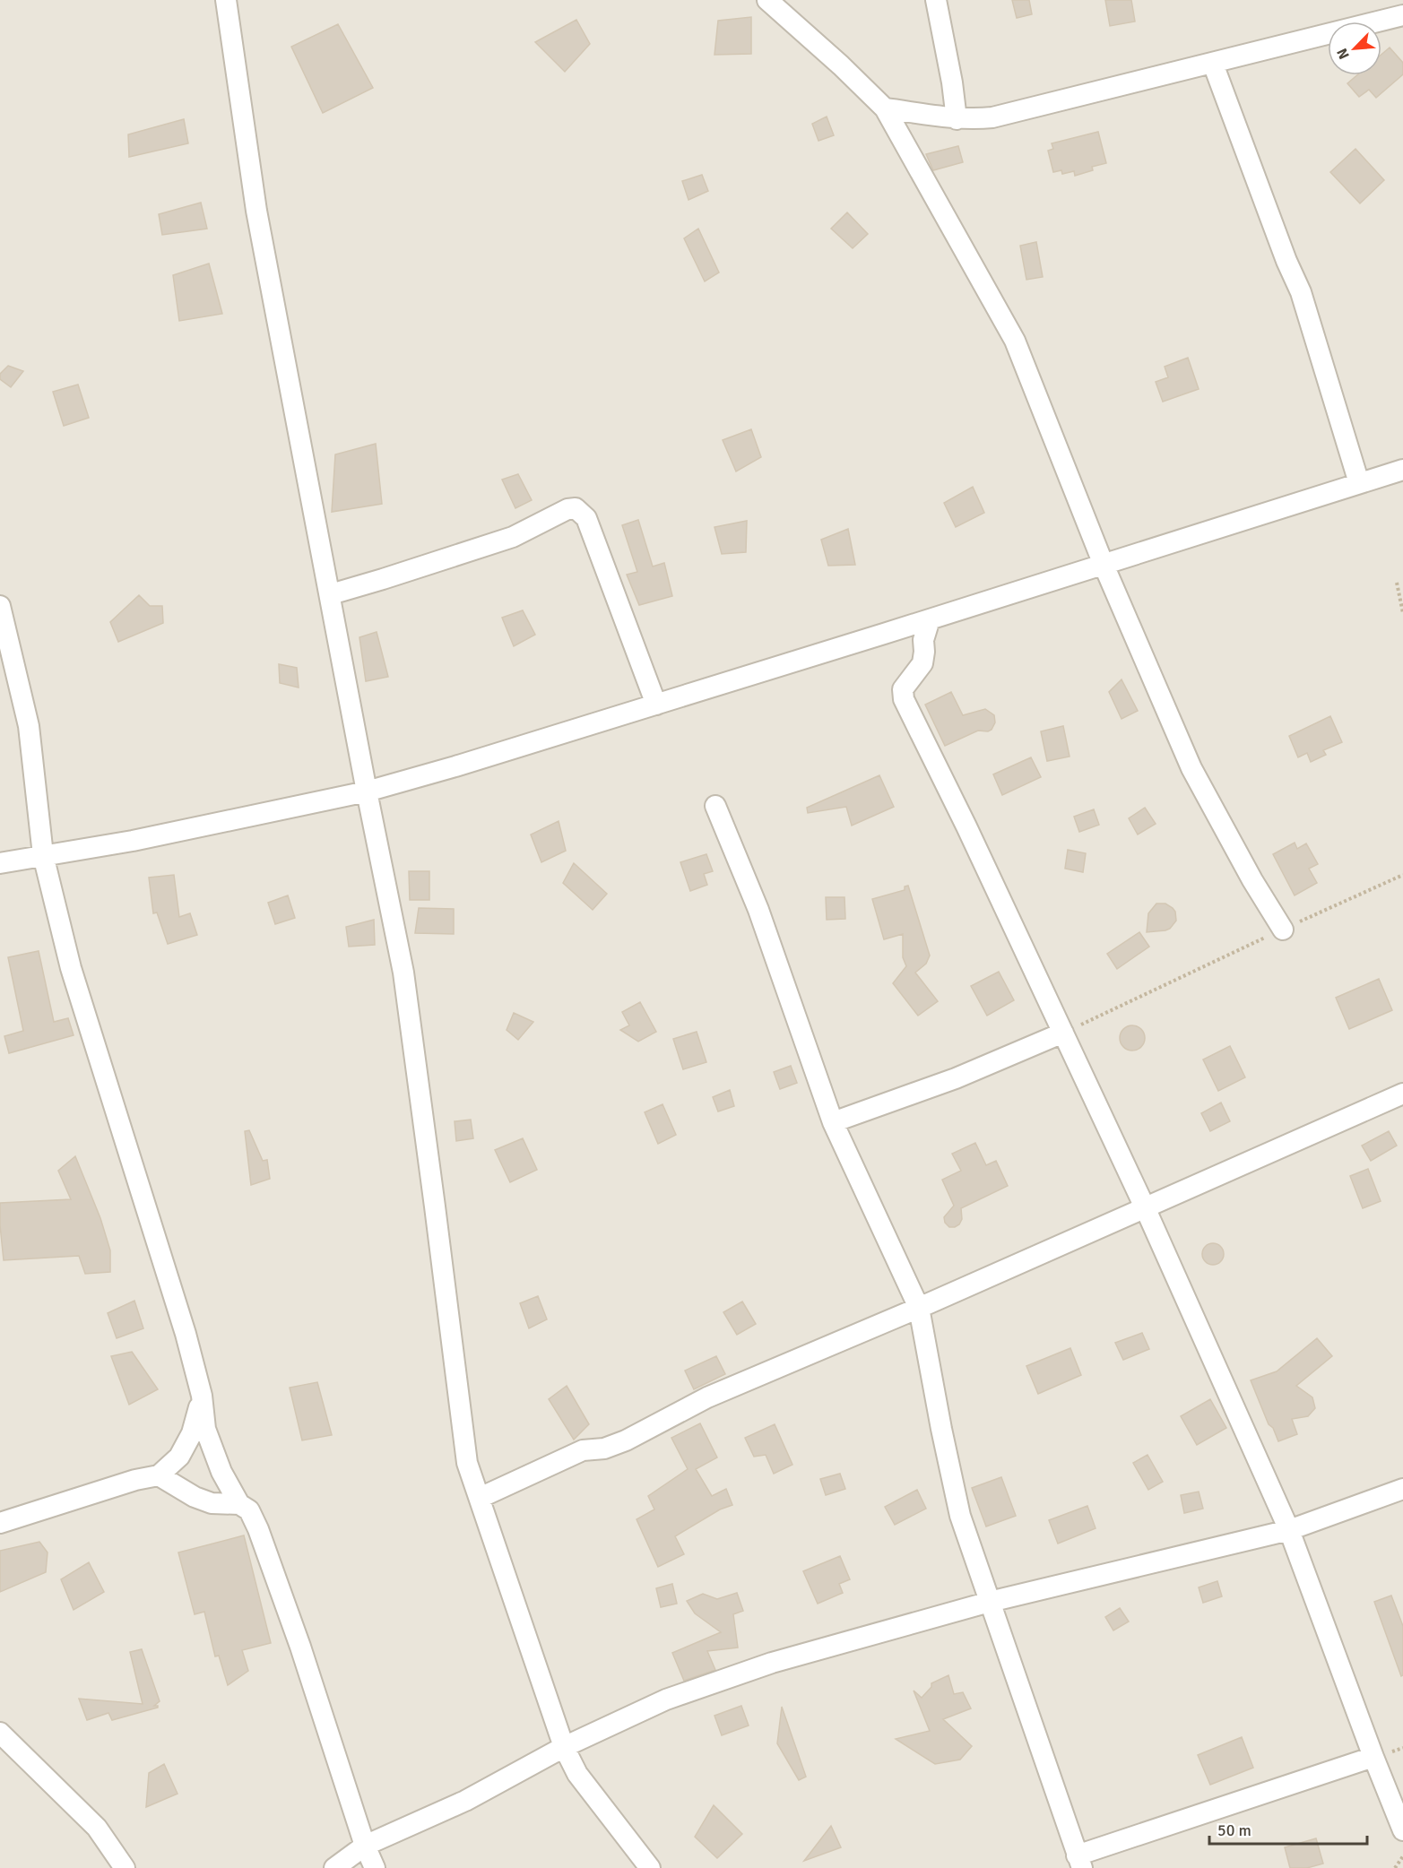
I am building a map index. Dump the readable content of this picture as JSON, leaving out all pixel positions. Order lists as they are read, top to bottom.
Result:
{
  "scale_bar": "50 m",
  "north": "bottom left"
}
